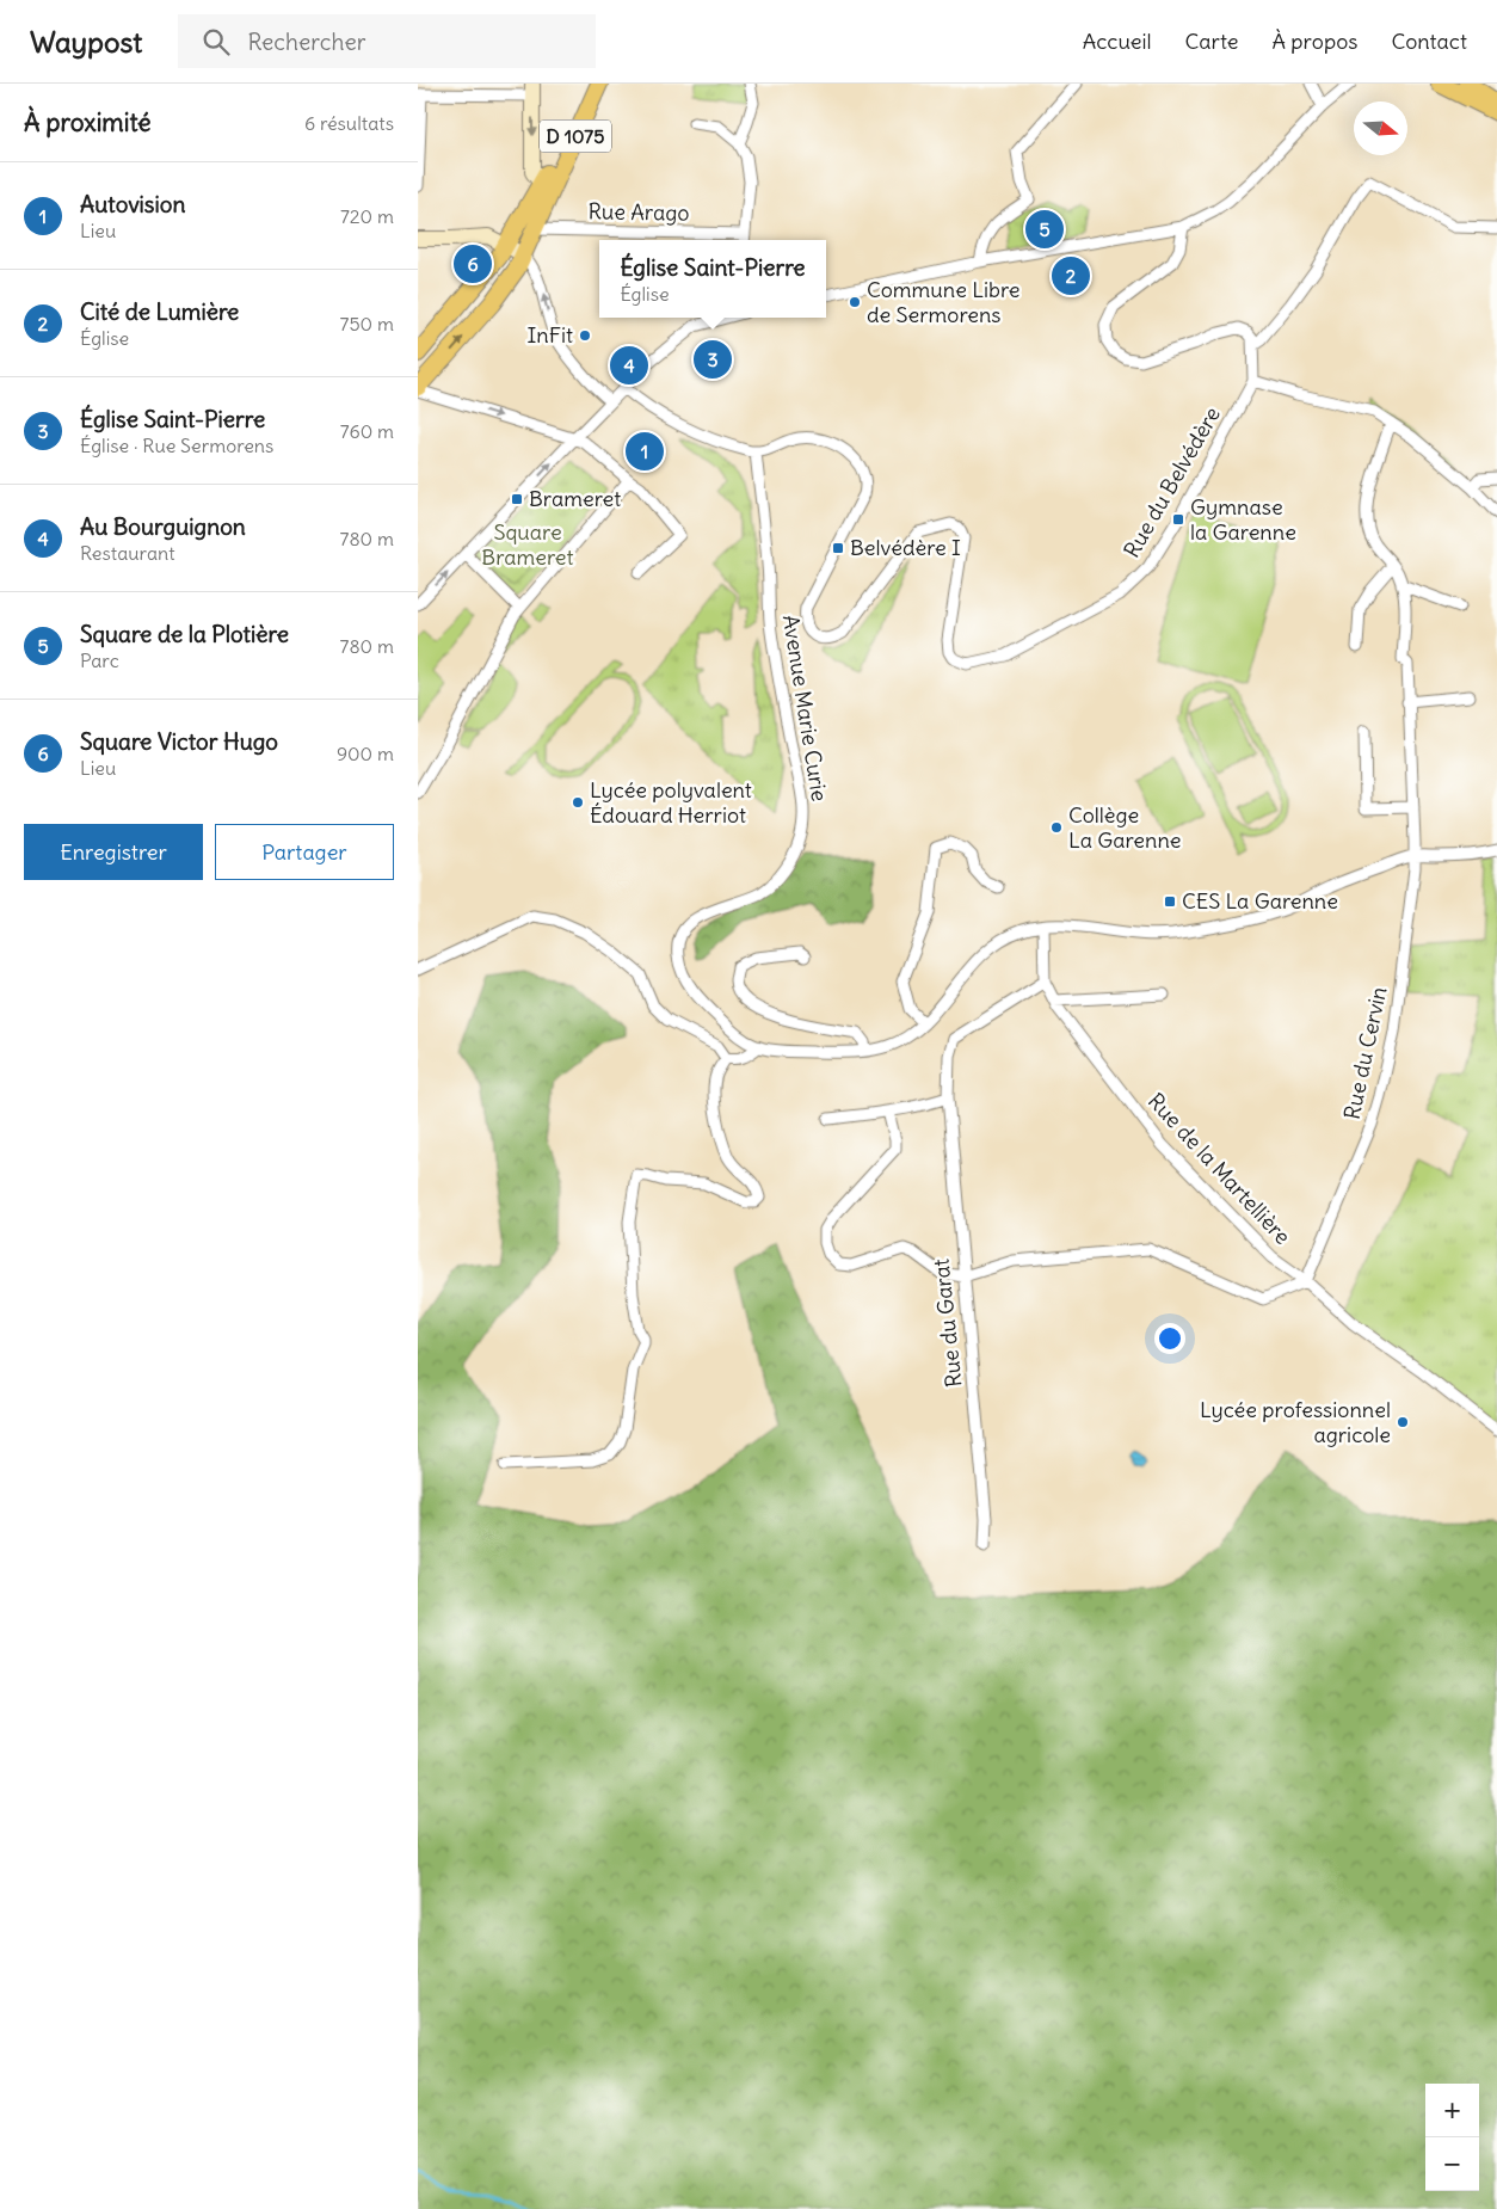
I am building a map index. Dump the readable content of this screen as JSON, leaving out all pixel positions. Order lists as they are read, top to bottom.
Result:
{
  "streets": {
    "main road": ["D 1075"],
    "street": [
      "Rue Arago",
      "Rue du Belvédère",
      "Avenue Marie Curie",
      "Rue du Cervin",
      "Rue de la Martellière",
      "Rue du Garat"
    ]
  },
  "crossings": [
    ["Rue du Belvédère", "Avenue Marie Curie"],
    ["Rue du Cervin", "Rue de la Martellière"],
    ["Rue de la Martellière", "Rue du Garat"]
  ],
  "parks": ["Square Brameret"],
  "places": {
    "other": [
      "Commune Libre de Sermorens",
      "InFit",
      "Lycée polyvalent Édouard Herriot",
      "Collège La Garenne",
      "Lycée professionnel agricole"
    ],
    "transit": [
      "Brameret",
      "Gymnase la Garenne",
      "Belvédère I",
      "CES La Garenne"
    ]
  },
  "north": "right",
  "page": {
    "header": "Waypost",
    "search": "Rechercher",
    "nav": [
      "Accueil",
      "Carte",
      "À propos",
      "Contact"
    ],
    "heading": ["À proximité", "6 résultats"],
    "list": [
      {
        "mark": "1",
        "name": "Autovision",
        "note": "Lieu",
        "value": "720 m"
      },
      {
        "mark": "2",
        "name": "Cité de Lumière",
        "note": "Église",
        "value": "750 m"
      },
      {
        "mark": "3",
        "name": "Église Saint-Pierre",
        "note": "Église · Rue Sermorens",
        "value": "760 m"
      },
      {
        "mark": "4",
        "name": "Au Bourguignon",
        "note": "Restaurant",
        "value": "780 m"
      },
      {
        "mark": "5",
        "name": "Square de la Plotière",
        "note": "Parc",
        "value": "780 m"
      },
      {
        "mark": "6",
        "name": "Square Victor Hugo",
        "note": "Lieu",
        "value": "900 m"
      }
    ],
    "pins": [
      "5",
      "6",
      "2",
      "3",
      "4",
      "1"
    ],
    "popup": ["Église Saint-Pierre", "Église"],
    "buttons": ["Enregistrer", "Partager"],
    "map_buttons": ["+", "−"]
  }
}
